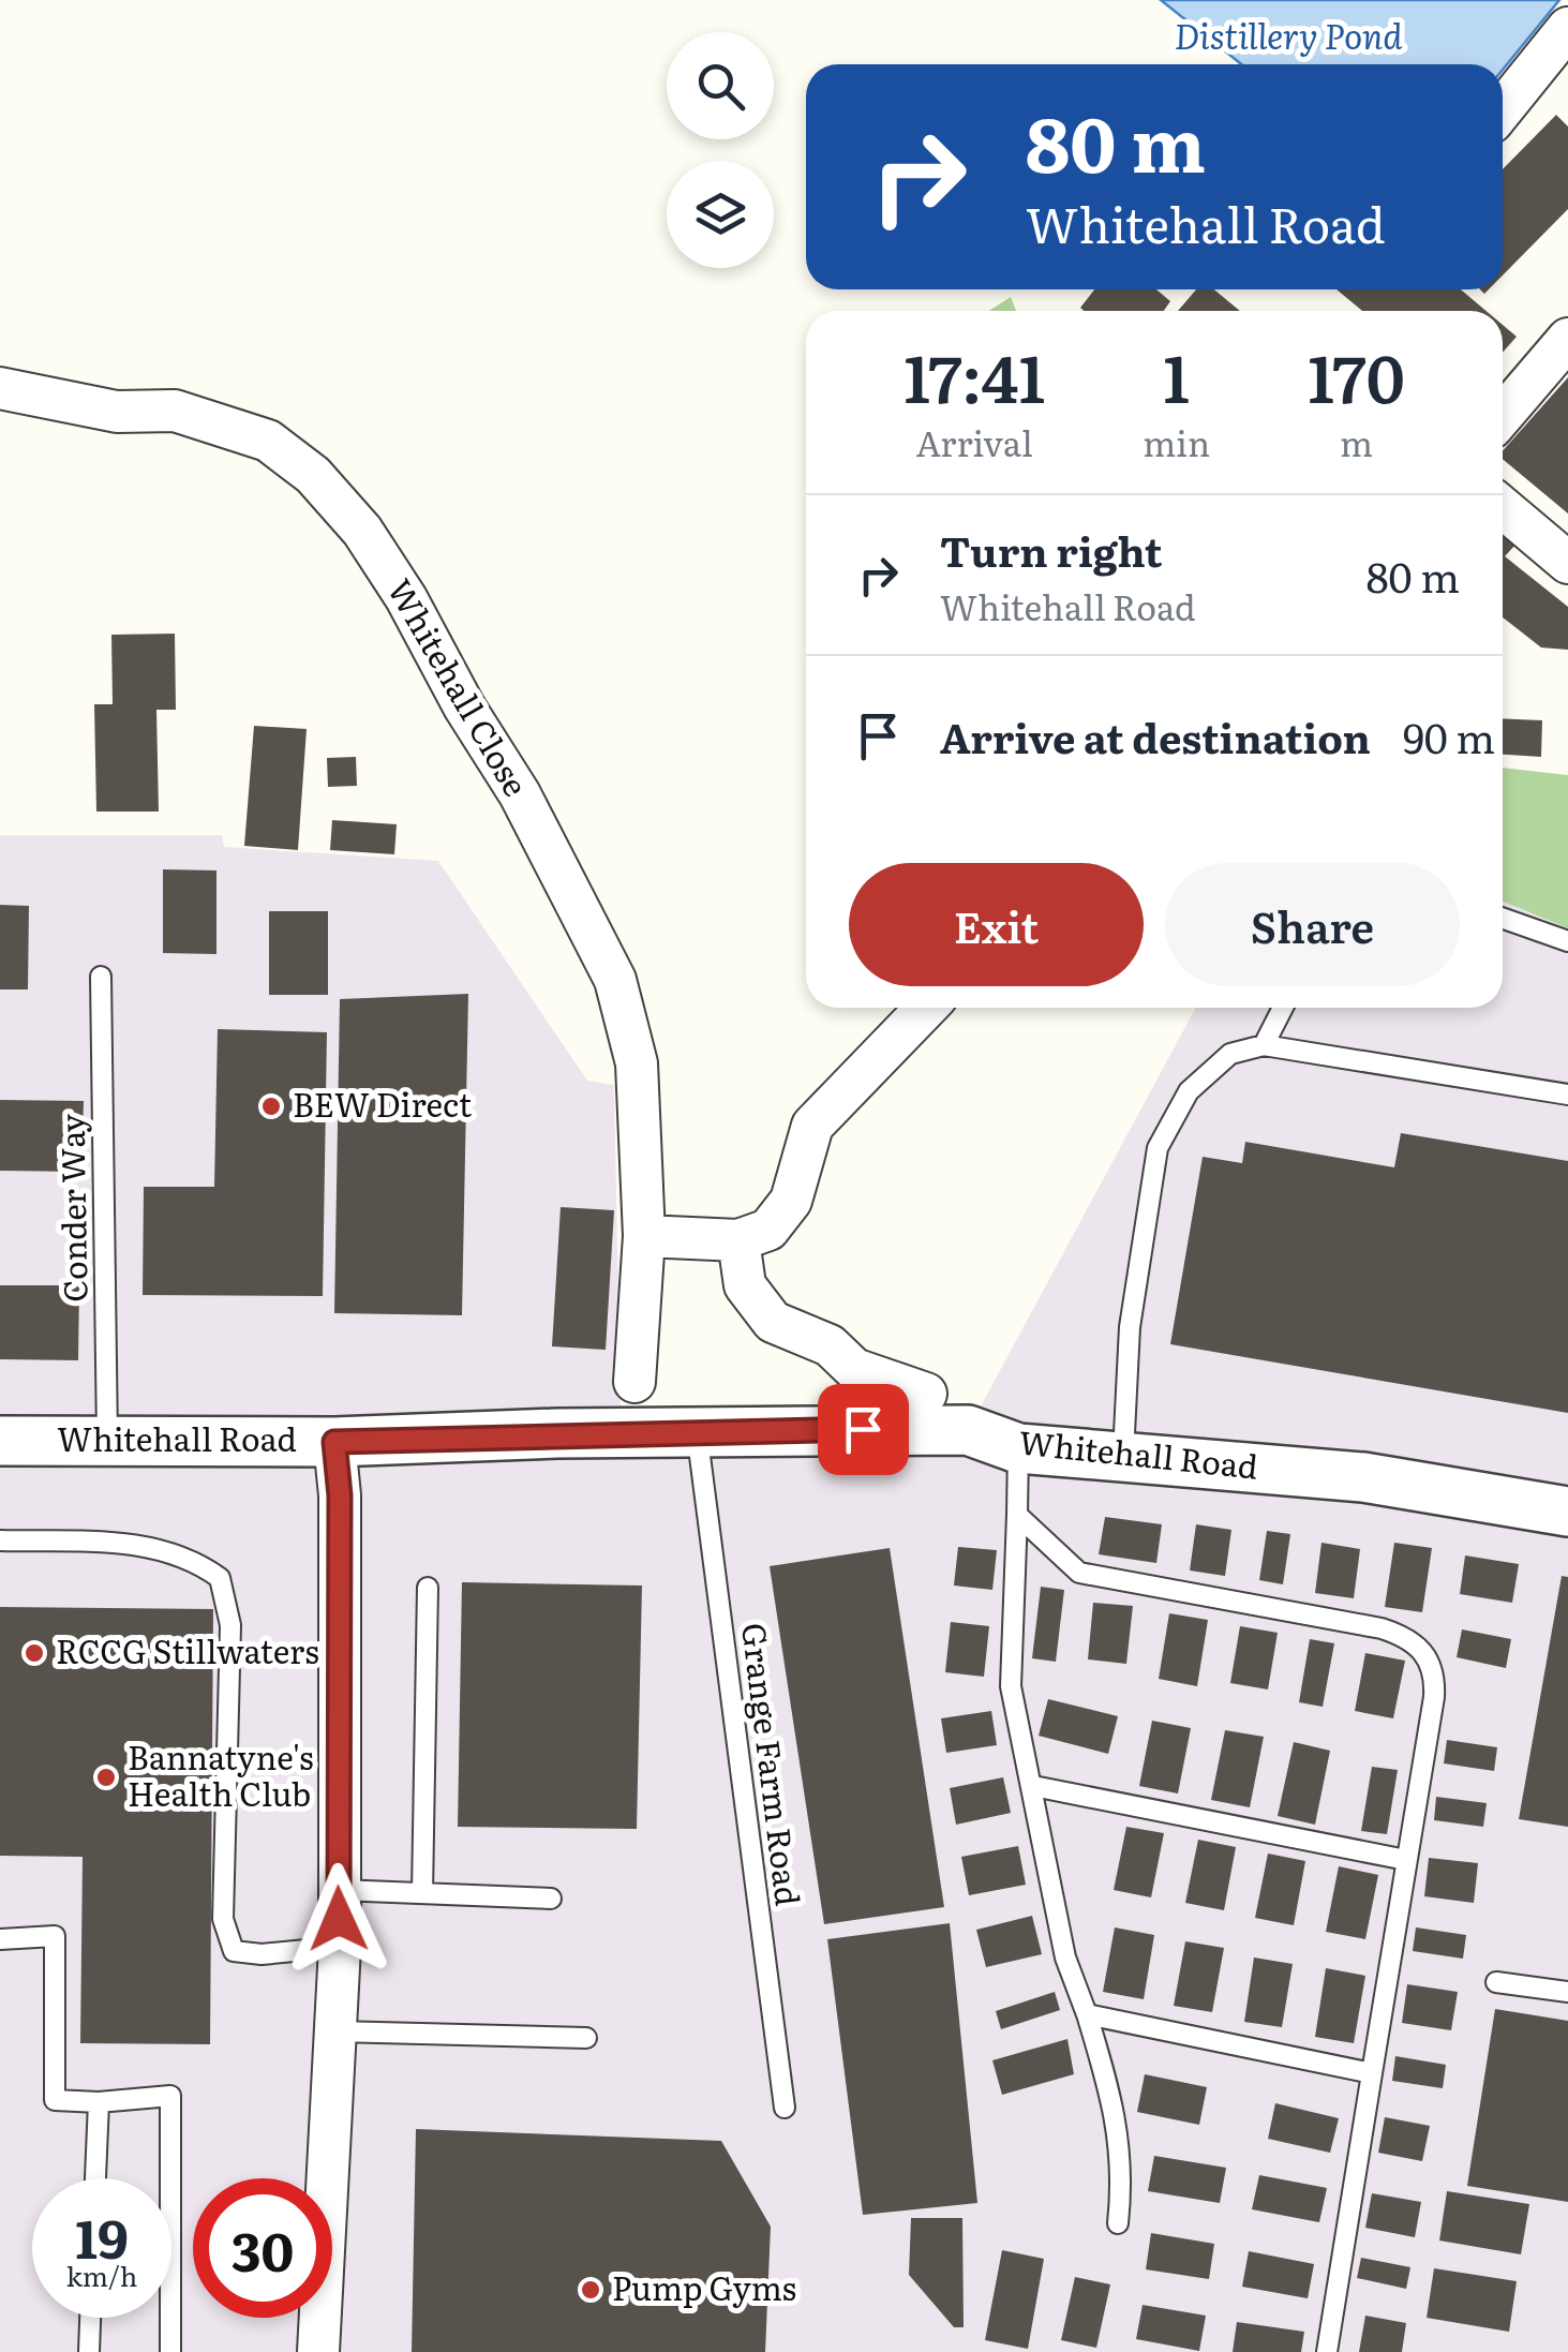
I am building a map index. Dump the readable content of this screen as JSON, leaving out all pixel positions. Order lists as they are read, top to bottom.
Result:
{
  "streets": {
    "street": ["Whitehall Close", "Whitehall Road"],
    "lane": ["Conder Way", "Grange Farm Road"]
  },
  "crossings": [
    ["Conder Way", "Whitehall Road"],
    ["Whitehall Road", "Grange Farm Road"]
  ],
  "water": ["Distillery Pond"],
  "places": [
    "BEW Direct",
    "RCCG Stillwaters",
    "Bannatyne's Health Club",
    "Pump Gyms"
  ],
  "page": {
    "turn": ["80 m", "Whitehall Road"],
    "eta": [
      "17:41",
      "Arrival",
      "1",
      "min",
      "170",
      "m"
    ],
    "list": [
      {
        "name": "Turn right",
        "note": "Whitehall Road",
        "value": "80 m"
      },
      {
        "name": "Arrive at destination",
        "value": "90 m"
      }
    ],
    "buttons": ["Exit", "Share"],
    "speed": "19 km/h",
    "limit": "30"
  }
}
